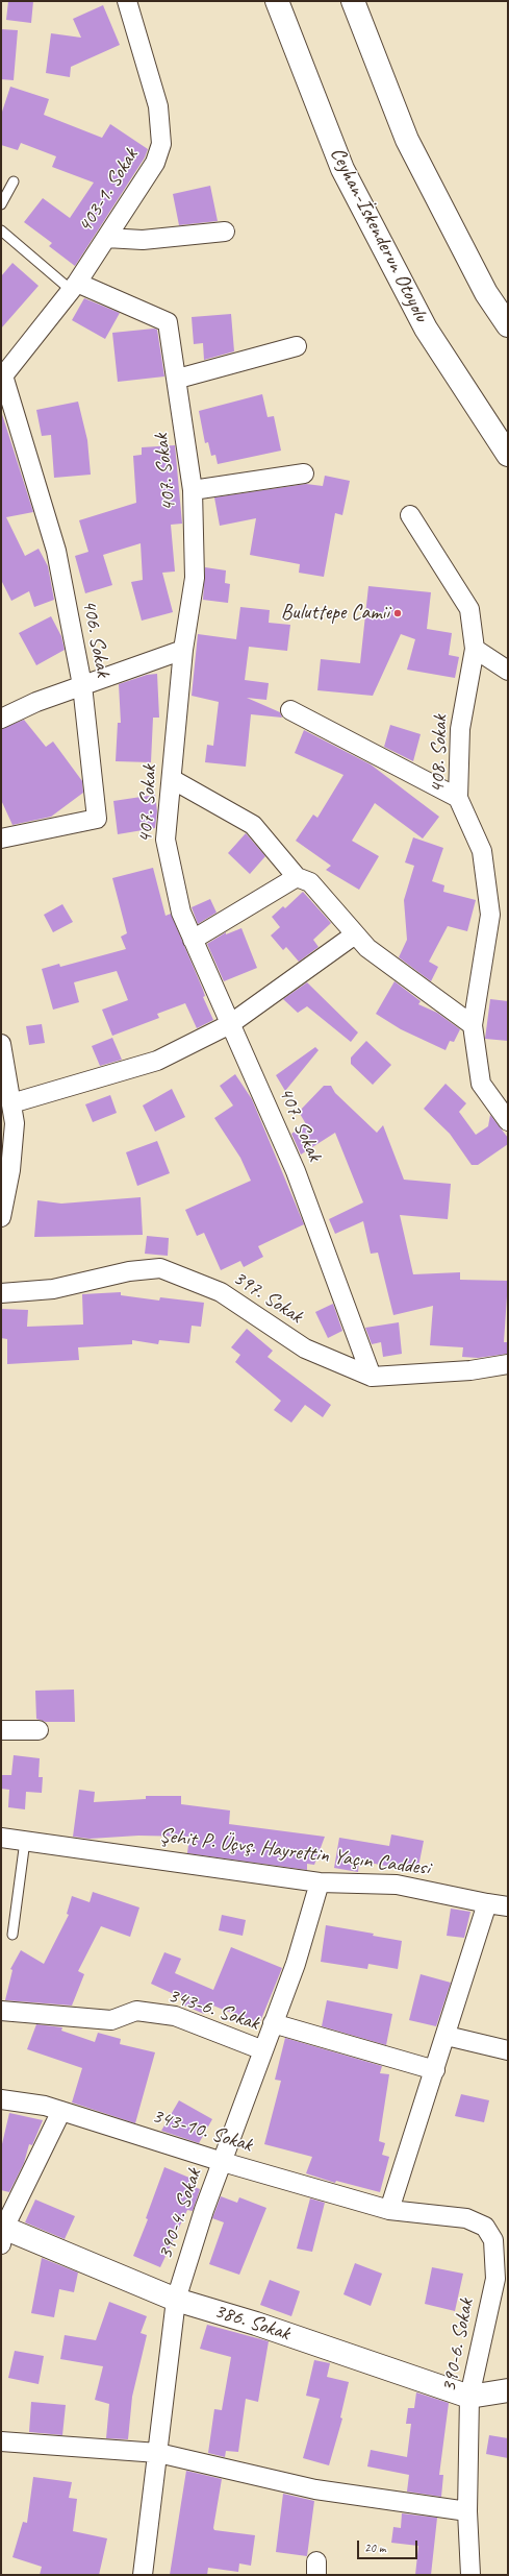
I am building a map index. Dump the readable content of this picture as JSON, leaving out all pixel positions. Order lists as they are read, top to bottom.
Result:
{
  "streets": {
    "main road": ["Ceyhan-İskenderun Otoyolu", "386. Sokak"],
    "street": [
      "403-1. Sokak",
      "407. Sokak",
      "406. Sokak",
      "408. Sokak",
      "397. Sokak",
      "Şehit P. Üçvş. Hayrettin Yaçın Caddesi",
      "343-6. Sokak",
      "343-10. Sokak",
      "390-4. Sokak",
      "390-6. Sokak"
    ]
  },
  "crossings": [
    ["403-1. Sokak", "407. Sokak"],
    ["403-1. Sokak", "406. Sokak"],
    ["407. Sokak", "397. Sokak"],
    ["Şehit P. Üçvş. Hayrettin Yaçın Caddesi", "390-4. Sokak"],
    ["343-6. Sokak", "390-4. Sokak"],
    ["343-10. Sokak", "390-4. Sokak"],
    ["343-10. Sokak", "390-6. Sokak"],
    ["390-4. Sokak", "386. Sokak"],
    ["386. Sokak", "390-6. Sokak"]
  ],
  "places": ["Buluttepe Camii"],
  "scale_bar": "20 m"
}
